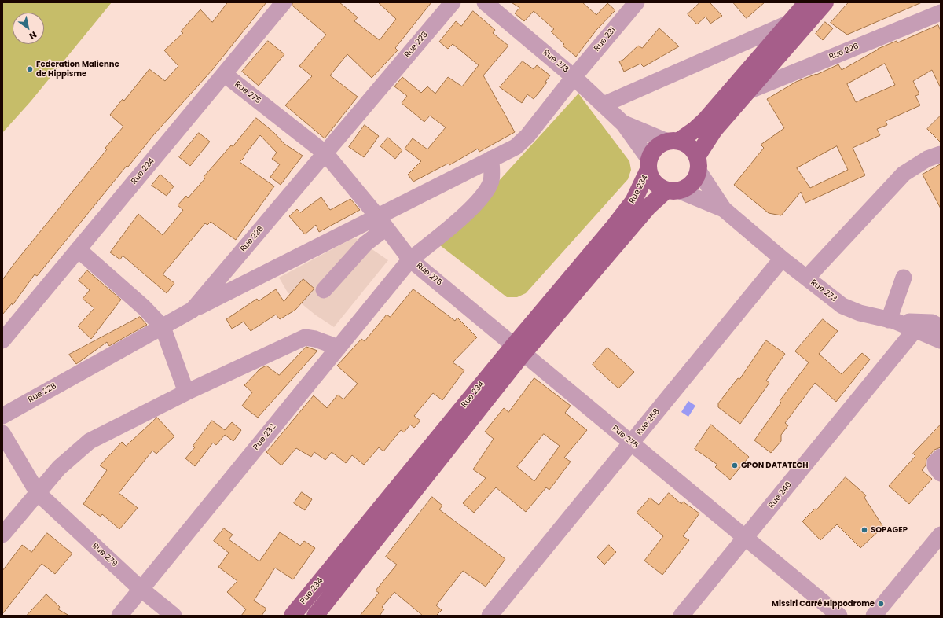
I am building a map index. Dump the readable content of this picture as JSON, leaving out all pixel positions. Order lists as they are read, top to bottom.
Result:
{
  "streets": {
    "main road": ["Rue 234"],
    "street": [
      "Rue 231",
      "Rue 228",
      "Rue 226",
      "Rue 273",
      "Rue 275",
      "Rue 224",
      "Rue 258",
      "Rue 232",
      "Rue 240",
      "Rue 279"
    ]
  },
  "crossings": [
    ["Rue 231", "Rue 273"],
    ["Rue 231", "Rue 275"],
    ["Rue 231", "Rue 232"],
    ["Rue 228", "Rue 275"],
    ["Rue 273", "Rue 234"],
    ["Rue 273", "Rue 258"],
    ["Rue 273", "Rue 240"],
    ["Rue 275", "Rue 224"],
    ["Rue 275", "Rue 234"],
    ["Rue 275", "Rue 258"],
    ["Rue 275", "Rue 232"],
    ["Rue 275", "Rue 240"],
    ["Rue 232", "Rue 279"]
  ],
  "places": [
    "Federation Malienne de Hippisme",
    "GPON DATATECH",
    "SOPAGEP",
    "Missiri Carré Hippodrome"
  ],
  "north": "bottom right"
}
